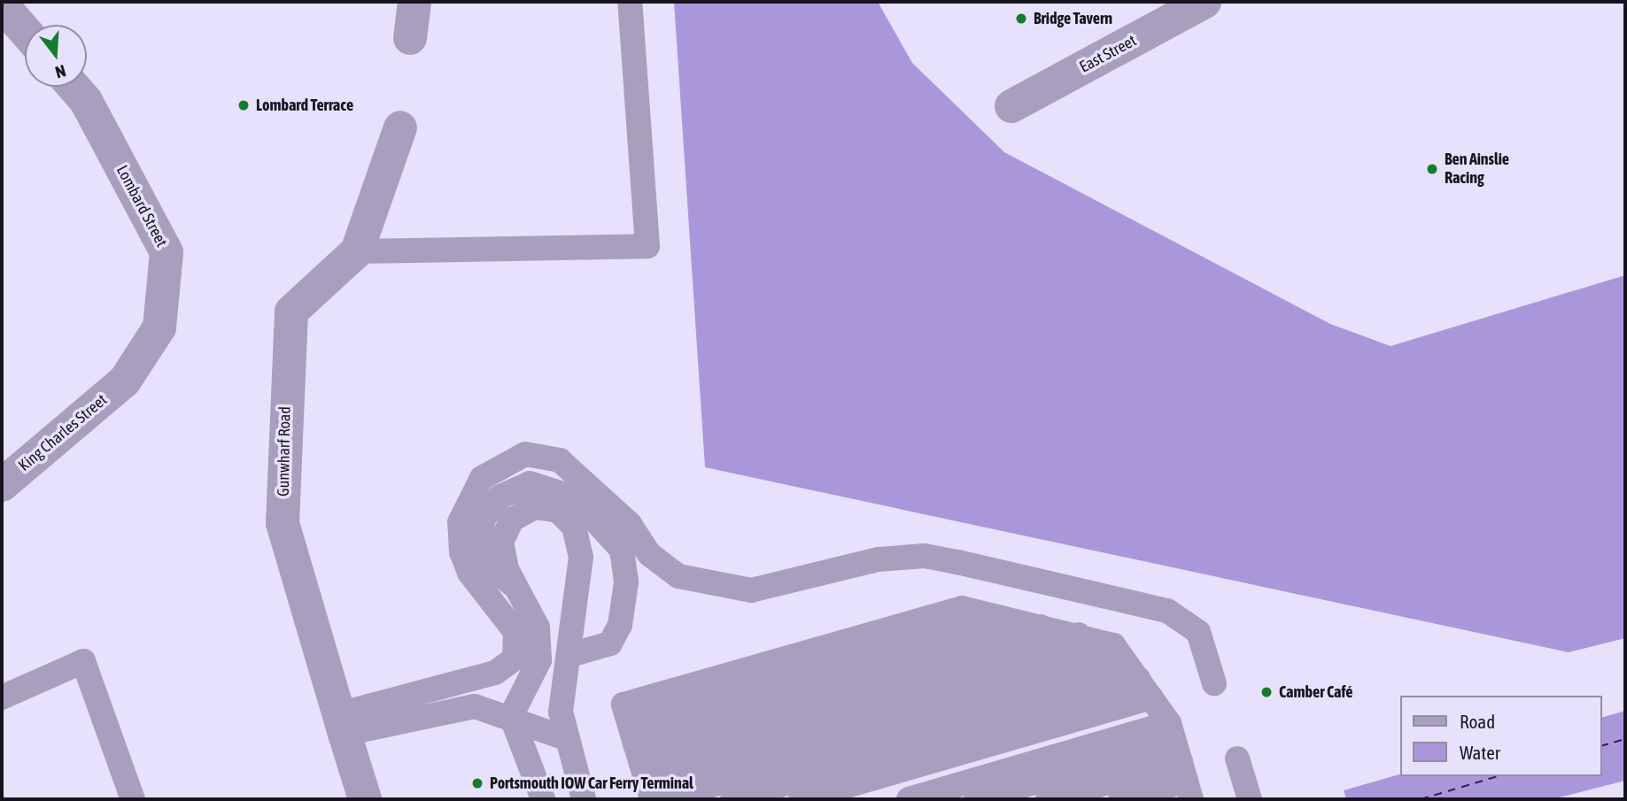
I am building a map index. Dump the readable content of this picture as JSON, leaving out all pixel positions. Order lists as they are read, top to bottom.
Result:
{
  "streets": {
    "street": [
      "East Street",
      "Lombard Street",
      "King Charles Street",
      "Gunwharf Road"
    ]
  },
  "crossings": [
    ["Lombard Street", "King Charles Street"]
  ],
  "places": [
    "Bridge Tavern",
    "Lombard Terrace",
    "Ben Ainslie Racing",
    "Camber Café",
    "Portsmouth IOW Car Ferry Terminal"
  ],
  "legend": ["Road", "Water"],
  "north": "bottom"
}
